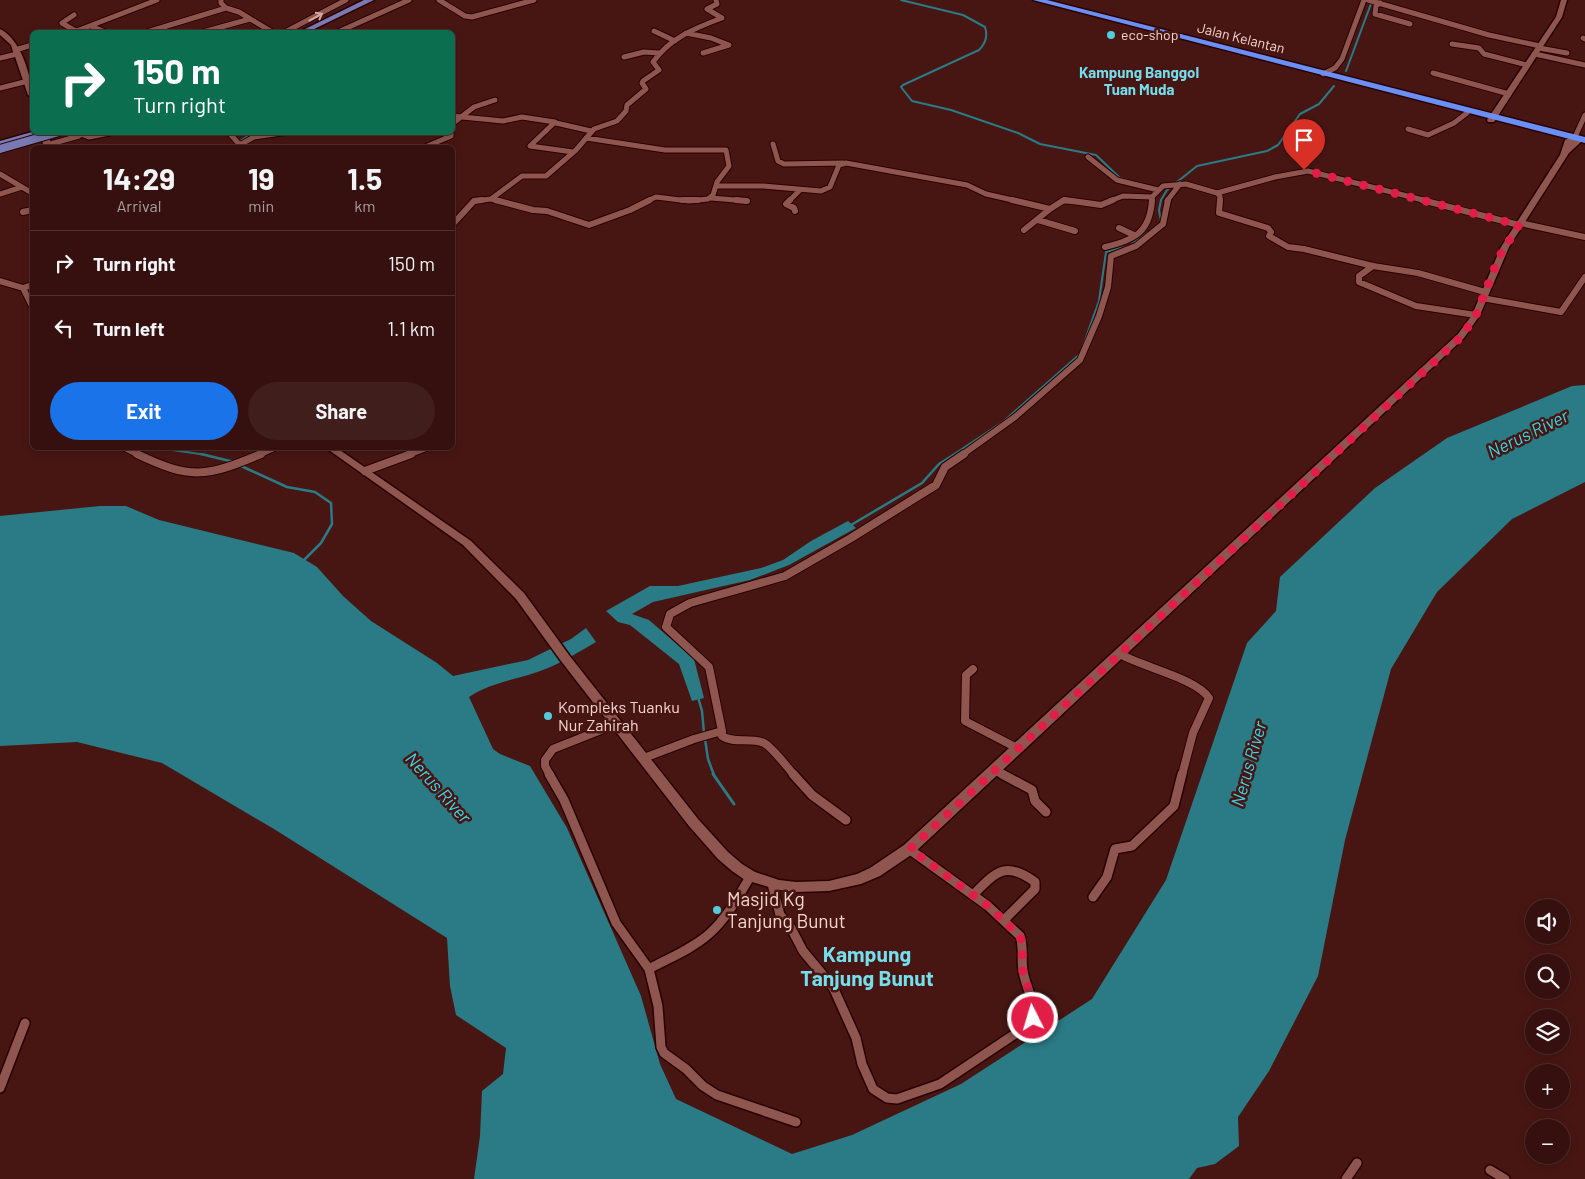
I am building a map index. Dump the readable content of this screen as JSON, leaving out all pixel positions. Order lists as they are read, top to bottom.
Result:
{
  "streets": {
    "highway": ["Jalan Kelantan"]
  },
  "districts": ["Kampung Banggol Tuan Muda", "Kampung Tanjung Bunut"],
  "water": ["Nerus River"],
  "places": ["eco-shop", "Kompleks Tuanku Nur Zahirah", "Masjid Kg Tanjung Bunut"],
  "page": {
    "turn": ["150 m", "Turn right"],
    "eta": [
      "14:29",
      "Arrival",
      "19",
      "min",
      "1.5",
      "km"
    ],
    "list": [
      {
        "name": "Turn right",
        "value": "150 m"
      },
      {
        "name": "Turn left",
        "value": "1.1 km"
      }
    ],
    "buttons": ["Exit", "Share"],
    "map_buttons": ["+", "−"]
  }
}
